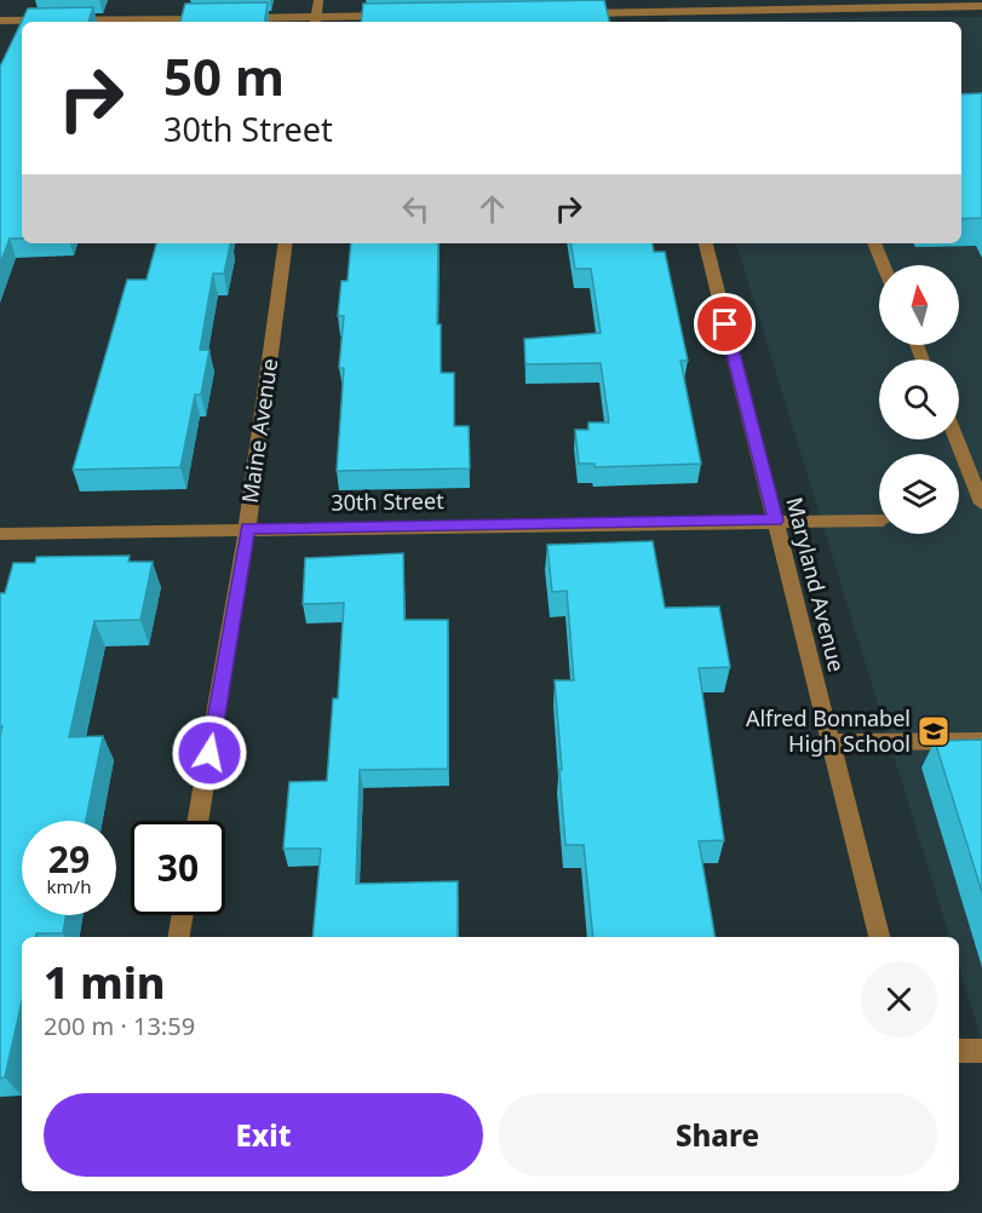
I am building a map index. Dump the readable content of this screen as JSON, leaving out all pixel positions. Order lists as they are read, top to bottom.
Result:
{
  "streets": {
    "street": ["Maine Avenue", "30th Street", "Maryland Avenue"]
  },
  "crossings": [
    ["Maine Avenue", "30th Street"],
    ["30th Street", "Maryland Avenue"]
  ],
  "places": {
    "school or university": ["Alfred Bonnabel High School"]
  },
  "north": "top",
  "page": {
    "turn": ["50 m", "30th Street"],
    "speed": "29 km/h",
    "limit": "30",
    "heading": ["1 min", "200 m · 13:59"],
    "buttons": ["Exit", "Share"]
  }
}
